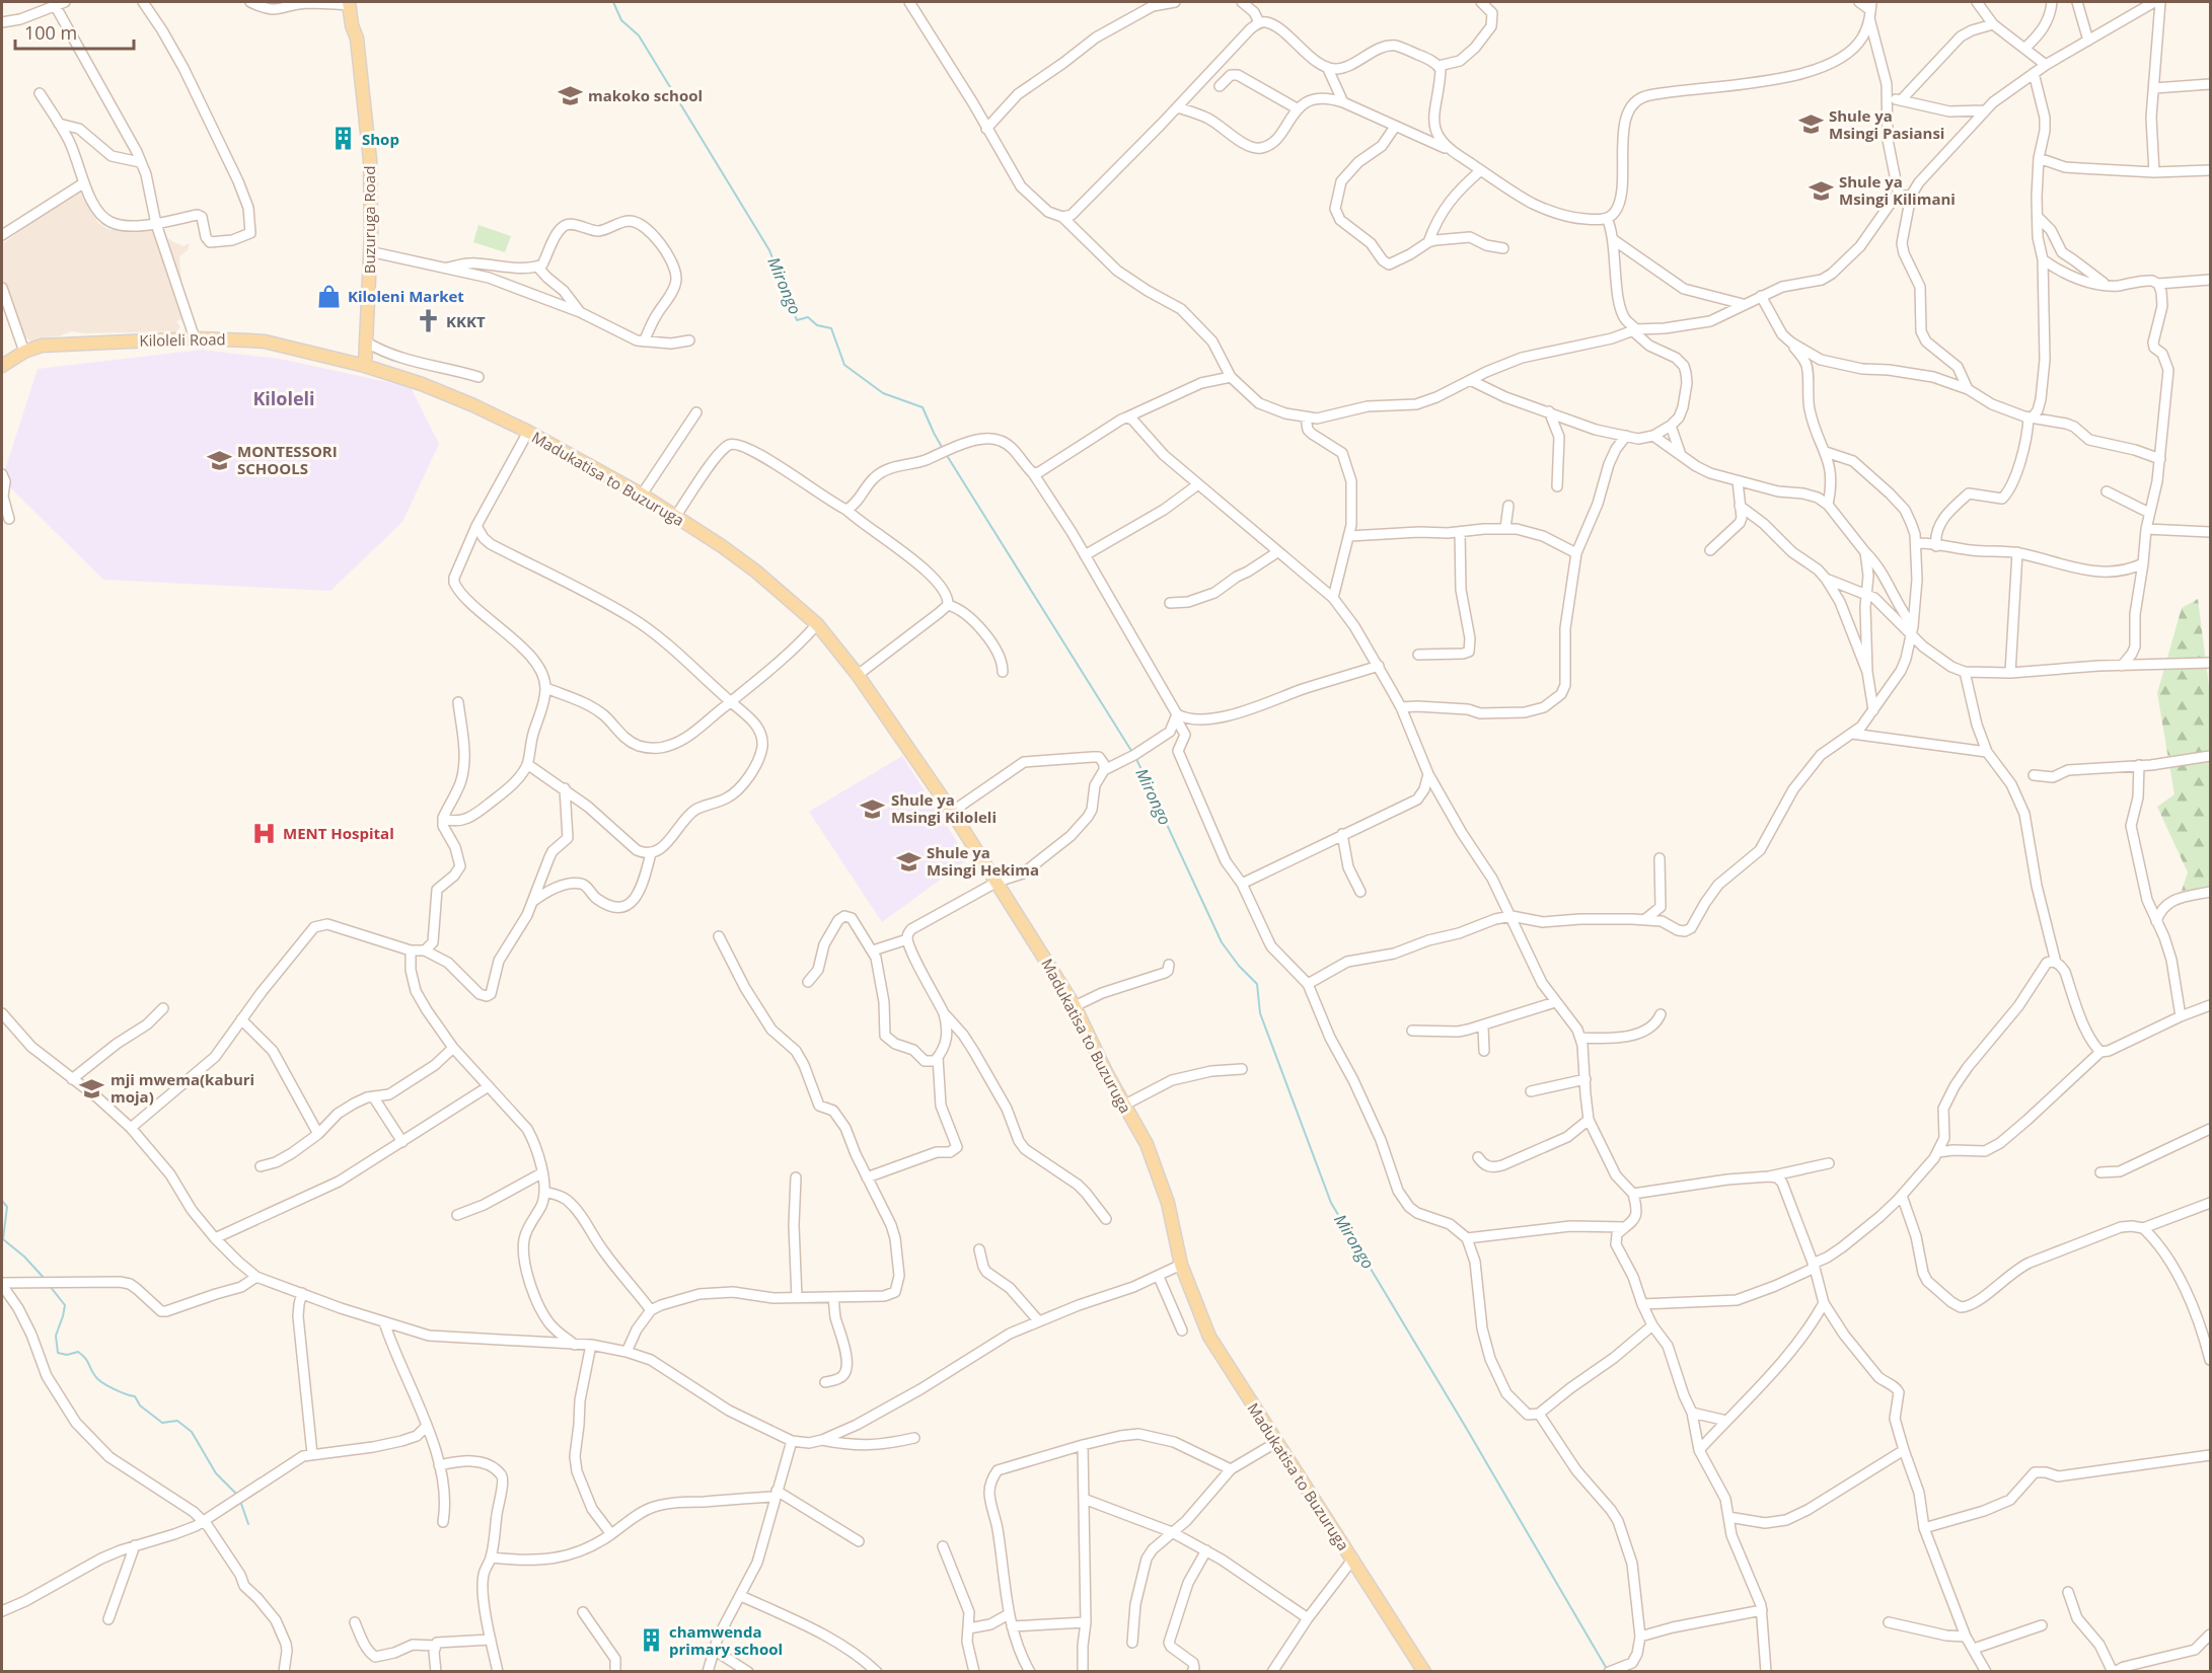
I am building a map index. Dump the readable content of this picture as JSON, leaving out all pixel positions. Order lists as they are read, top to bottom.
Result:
{
  "streets": {
    "main road": ["Buzuruga Road", "Kiloleli Road", "Madukatisa to Buzuruga"]
  },
  "crossings": [
    ["Buzuruga Road", "Kiloleli Road"],
    ["Buzuruga Road", "Madukatisa to Buzuruga"],
    ["Kiloleli Road", "Madukatisa to Buzuruga"]
  ],
  "districts": ["Kiloleli"],
  "water": ["Mirongo"],
  "places": {
    "school or university": [
      "makoko school",
      "Shule ya Msingi Pasiansi",
      "Shule ya Msingi Kilimani",
      "MONTESSORI SCHOOLS",
      "Shule ya Msingi Kiloleli",
      "Shule ya Msingi Hekima",
      "mji mwema(kaburi moja)"
    ],
    "building": ["Shop", "chamwenda primary school"],
    "shop": ["Kiloleni Market"],
    "church": ["KKKT"],
    "hospital": ["MENT Hospital"]
  },
  "scale_bar": "100 m"
}
